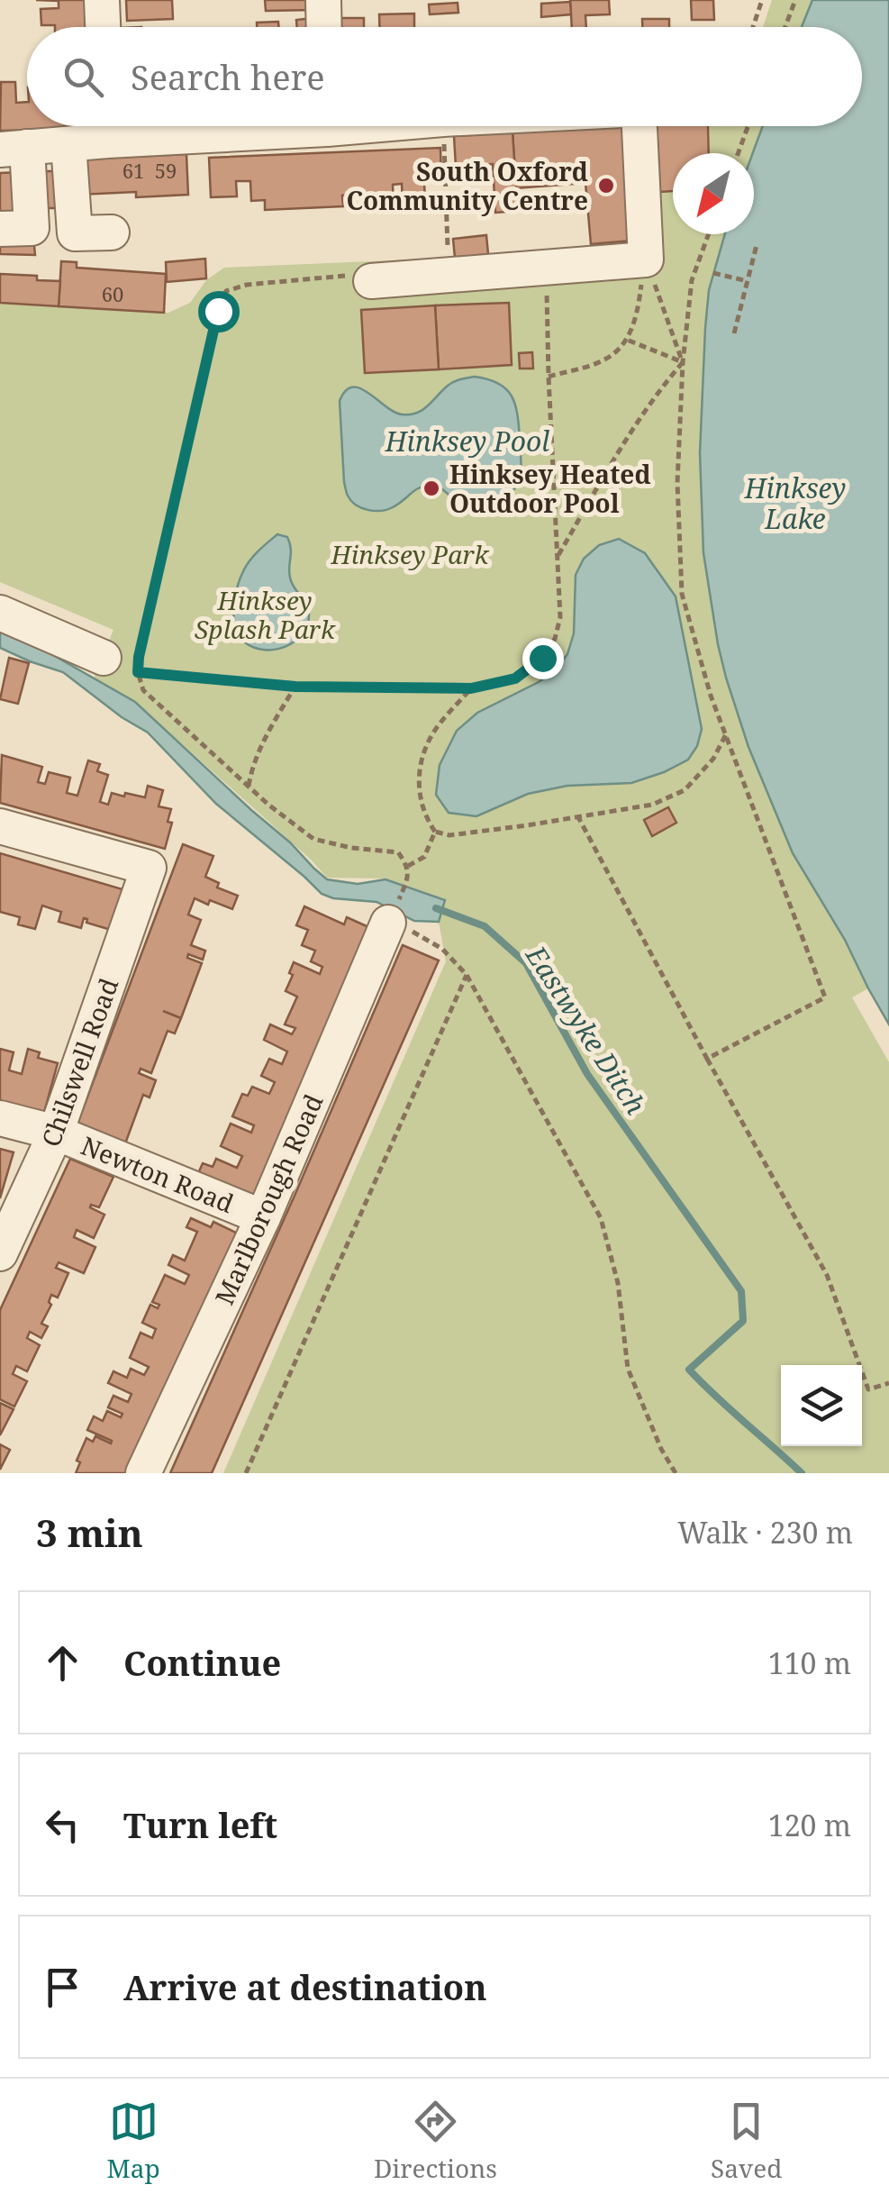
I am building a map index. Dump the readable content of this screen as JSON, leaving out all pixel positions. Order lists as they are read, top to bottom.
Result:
{
  "streets": {
    "street": ["Chilswell Road", "Newton Road", "Marlborough Road"]
  },
  "crossings": [
    ["Chilswell Road", "Newton Road"],
    ["Newton Road", "Marlborough Road"]
  ],
  "water": ["Hinksey Pool", "Hinksey Lake", "Eastwyke Ditch"],
  "parks": ["Hinksey Park", "Hinksey Splash Park"],
  "places": ["South Oxford Community Centre", "Hinksey Heated Outdoor Pool"],
  "house_numbers": ["61", "59", "60"],
  "north": "bottom left",
  "page": {
    "search": "Search here",
    "heading": ["3 min", "Walk · 230 m"],
    "list": [
      ["Continue", "110 m"],
      ["Turn left", "120 m"],
      "Arrive at destination"
    ],
    "nav": ["Map", "Directions", "Saved"]
  }
}
